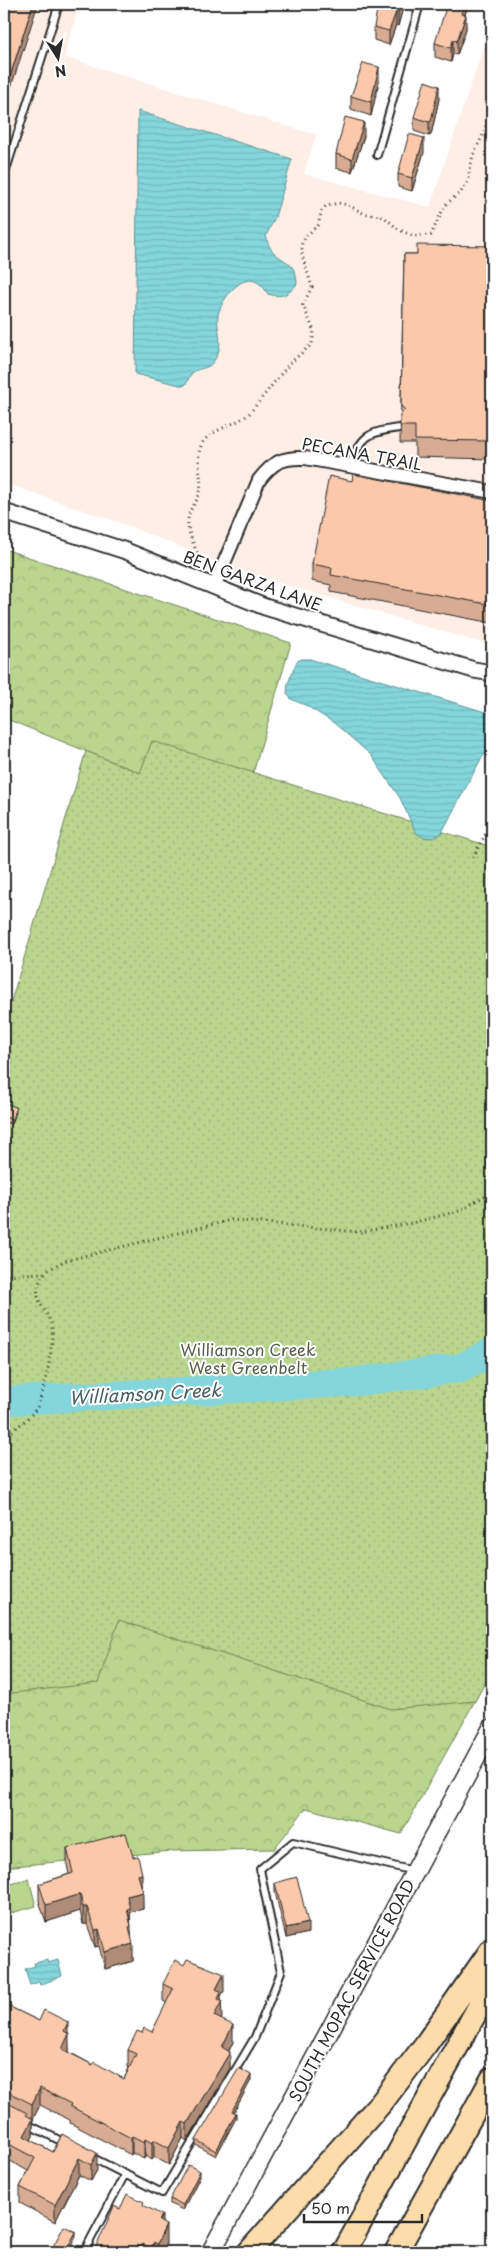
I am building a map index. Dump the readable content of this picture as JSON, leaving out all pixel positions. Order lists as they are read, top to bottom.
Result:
{
  "streets": {
    "main road": ["SOUTH MOPAC SERVICE ROAD"],
    "street": ["PECANA TRAIL", "BEN GARZA LANE"]
  },
  "crossings": [
    ["PECANA TRAIL", "BEN GARZA LANE"]
  ],
  "water": ["Williamson Creek"],
  "parks": ["Williamson Creek West Greenbelt"],
  "scale_bar": "50 m",
  "north": "bottom"
}
